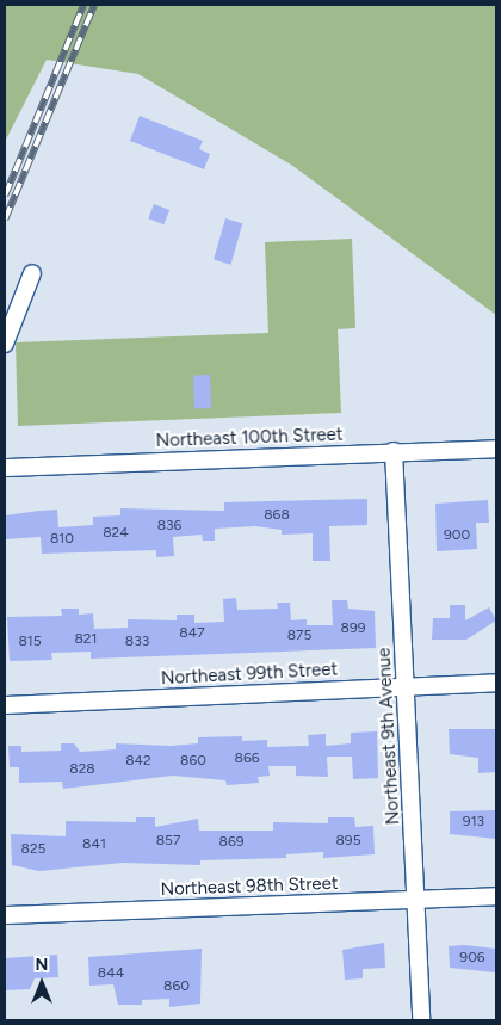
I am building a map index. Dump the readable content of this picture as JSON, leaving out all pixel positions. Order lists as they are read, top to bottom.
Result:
{
  "streets": {
    "street": [
      "Northeast 100th Street",
      "Northeast 99th Street",
      "Northeast 9th Avenue",
      "Northeast 98th Street"
    ]
  },
  "crossings": [
    ["Northeast 100th Street", "Northeast 9th Avenue"],
    ["Northeast 99th Street", "Northeast 9th Avenue"],
    ["Northeast 9th Avenue", "Northeast 98th Street"]
  ],
  "house_numbers": [
    "868",
    "836",
    "824",
    "900",
    "810",
    "899",
    "847",
    "875",
    "821",
    "815",
    "833",
    "866",
    "842",
    "860",
    "828",
    "913",
    "857",
    "895",
    "869",
    "841",
    "825",
    "906",
    "844",
    "860"
  ],
  "north": "top"
}
